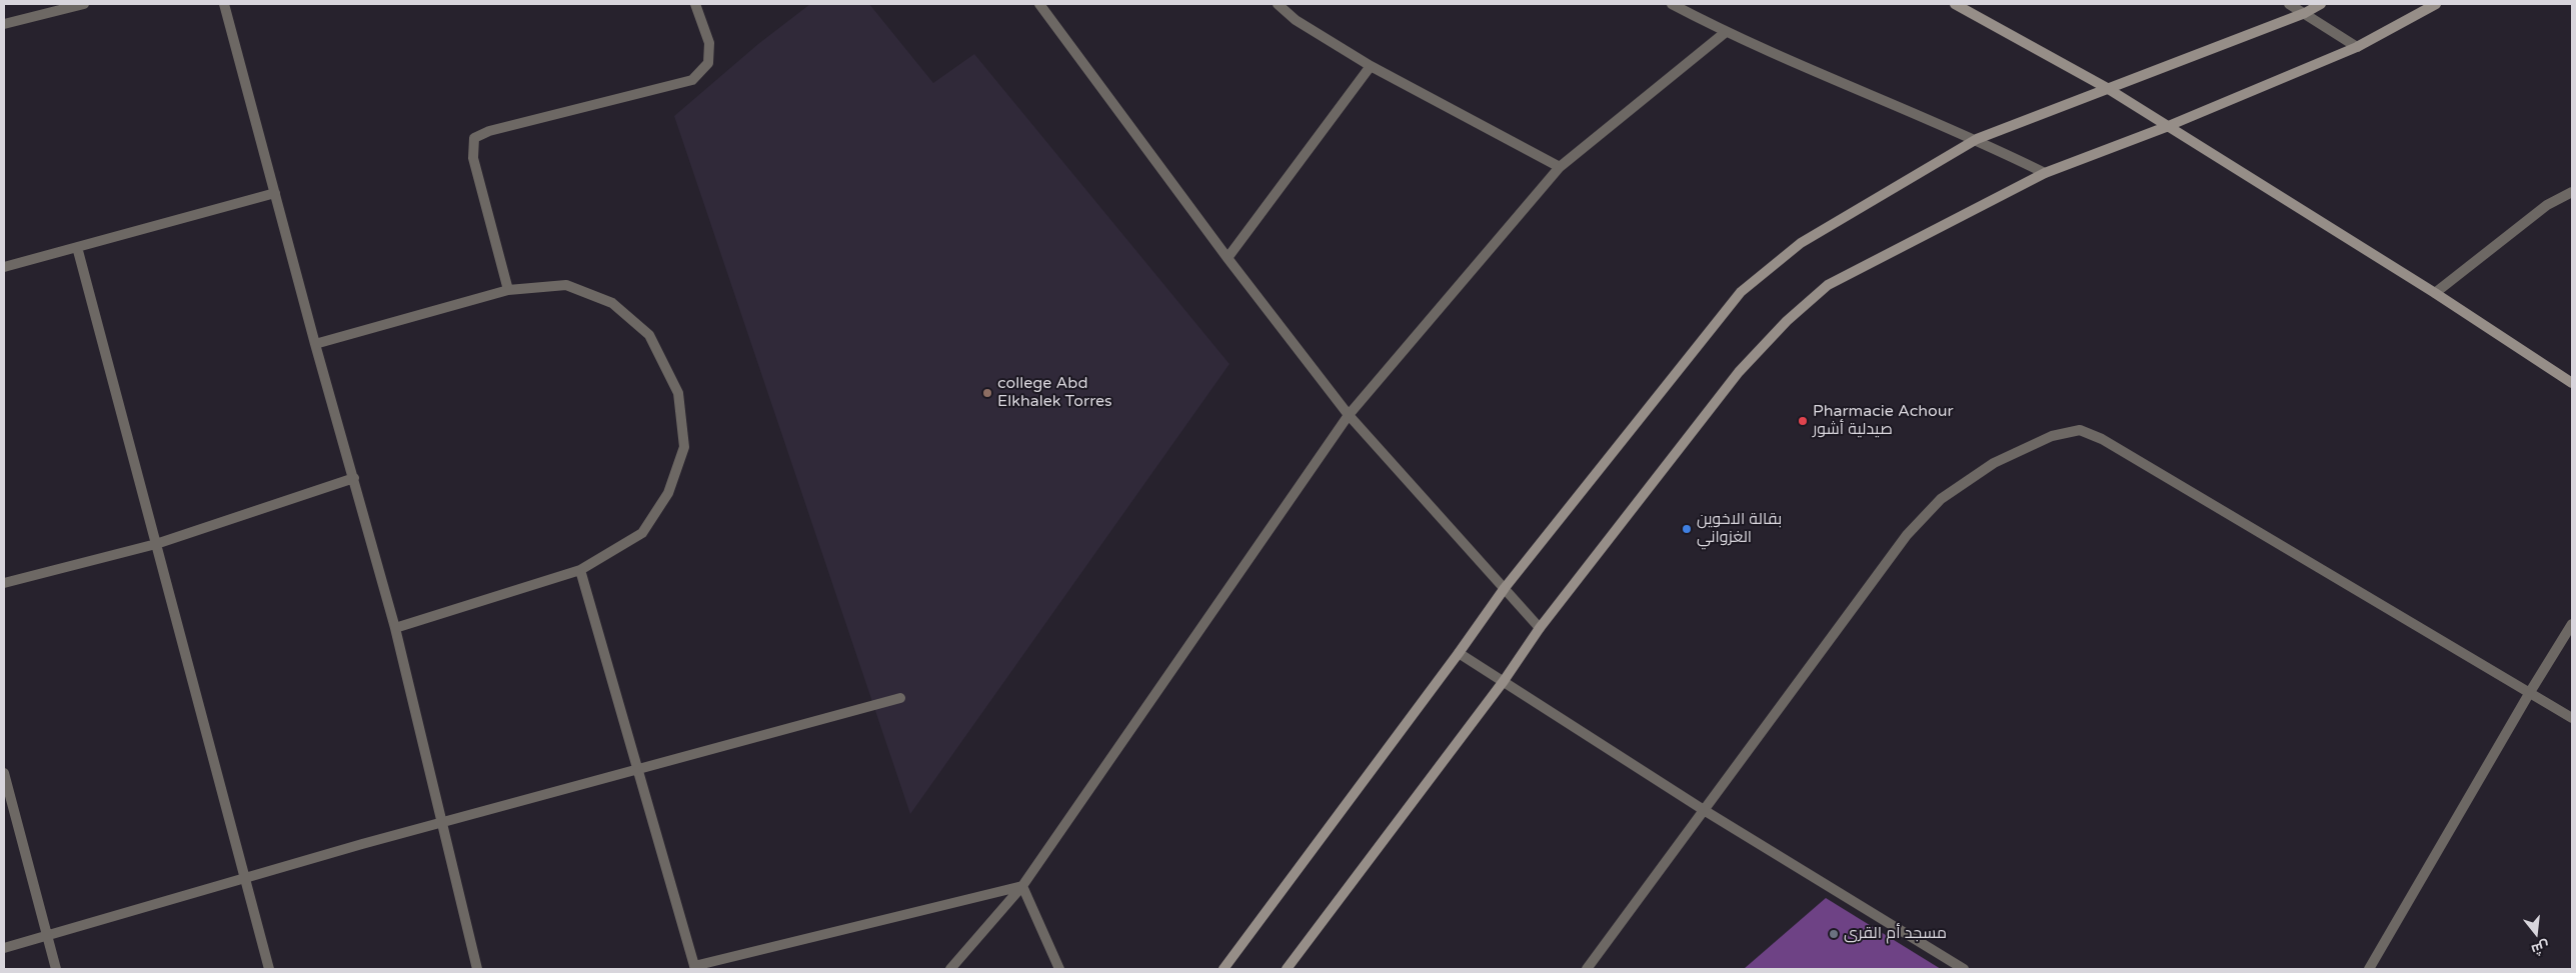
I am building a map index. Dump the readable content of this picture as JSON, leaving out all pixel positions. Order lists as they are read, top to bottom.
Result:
{
  "places": [
    "college Abd Elkhalek Torres",
    "Pharmacie Achour صيدلية أشور",
    "بقالة الاخوين الغزواني",
    "مسجد أم القرى"
  ],
  "north": "bottom"
}
